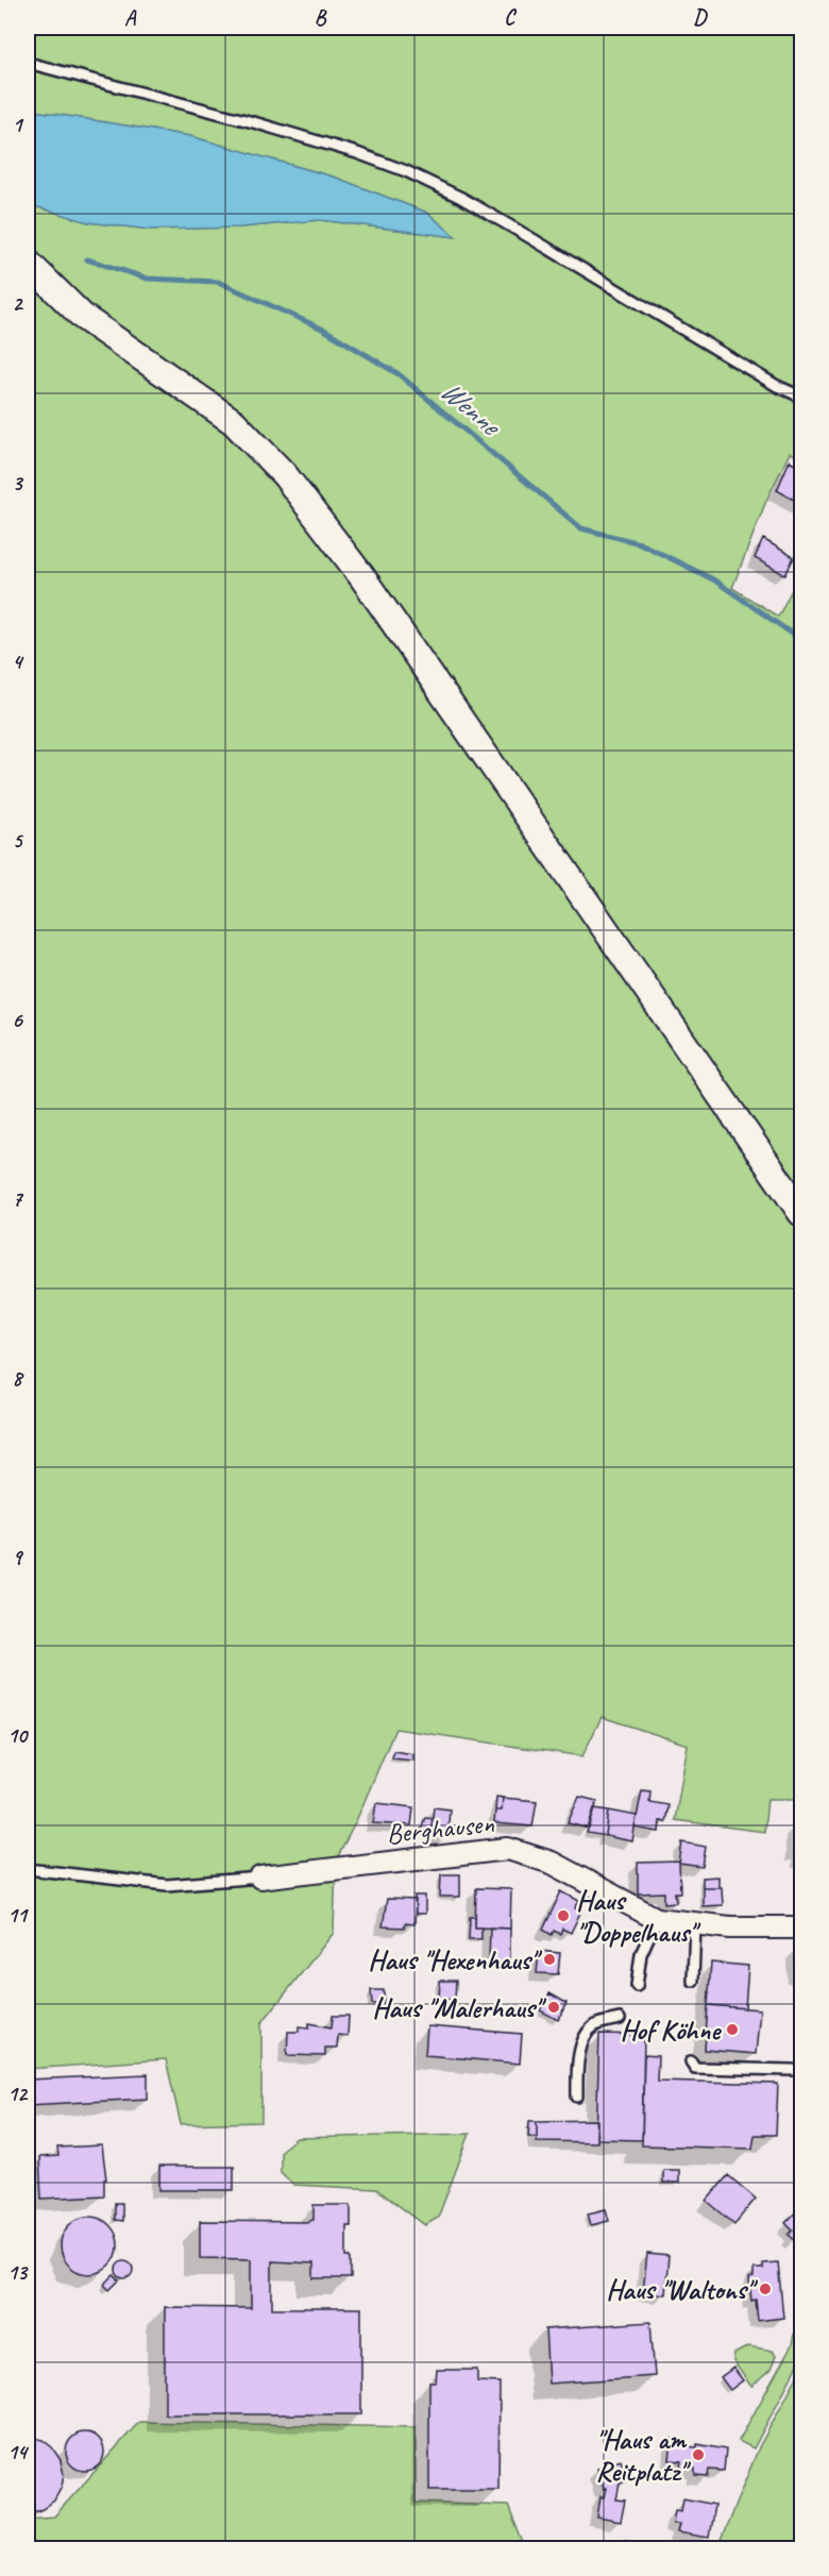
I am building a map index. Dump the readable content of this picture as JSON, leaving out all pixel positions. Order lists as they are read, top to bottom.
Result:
{
  "streets": {
    "street": ["Berghausen"]
  },
  "water": ["Wenne"],
  "places": [
    "Haus \"Doppelhaus\"",
    "Haus \"Hexenhaus\"",
    "Haus \"Malerhaus\"",
    "Hof Köhne",
    "Haus \"Waltons\"",
    "\"Haus am Reitplatz\""
  ],
  "grid": {
    "columns": [
      "A",
      "B",
      "C",
      "D"
    ],
    "rows": [
      "1",
      "2",
      "3",
      "4",
      "5",
      "6",
      "7",
      "8",
      "9",
      "10",
      "11",
      "12",
      "13",
      "14"
    ]
  }
}
